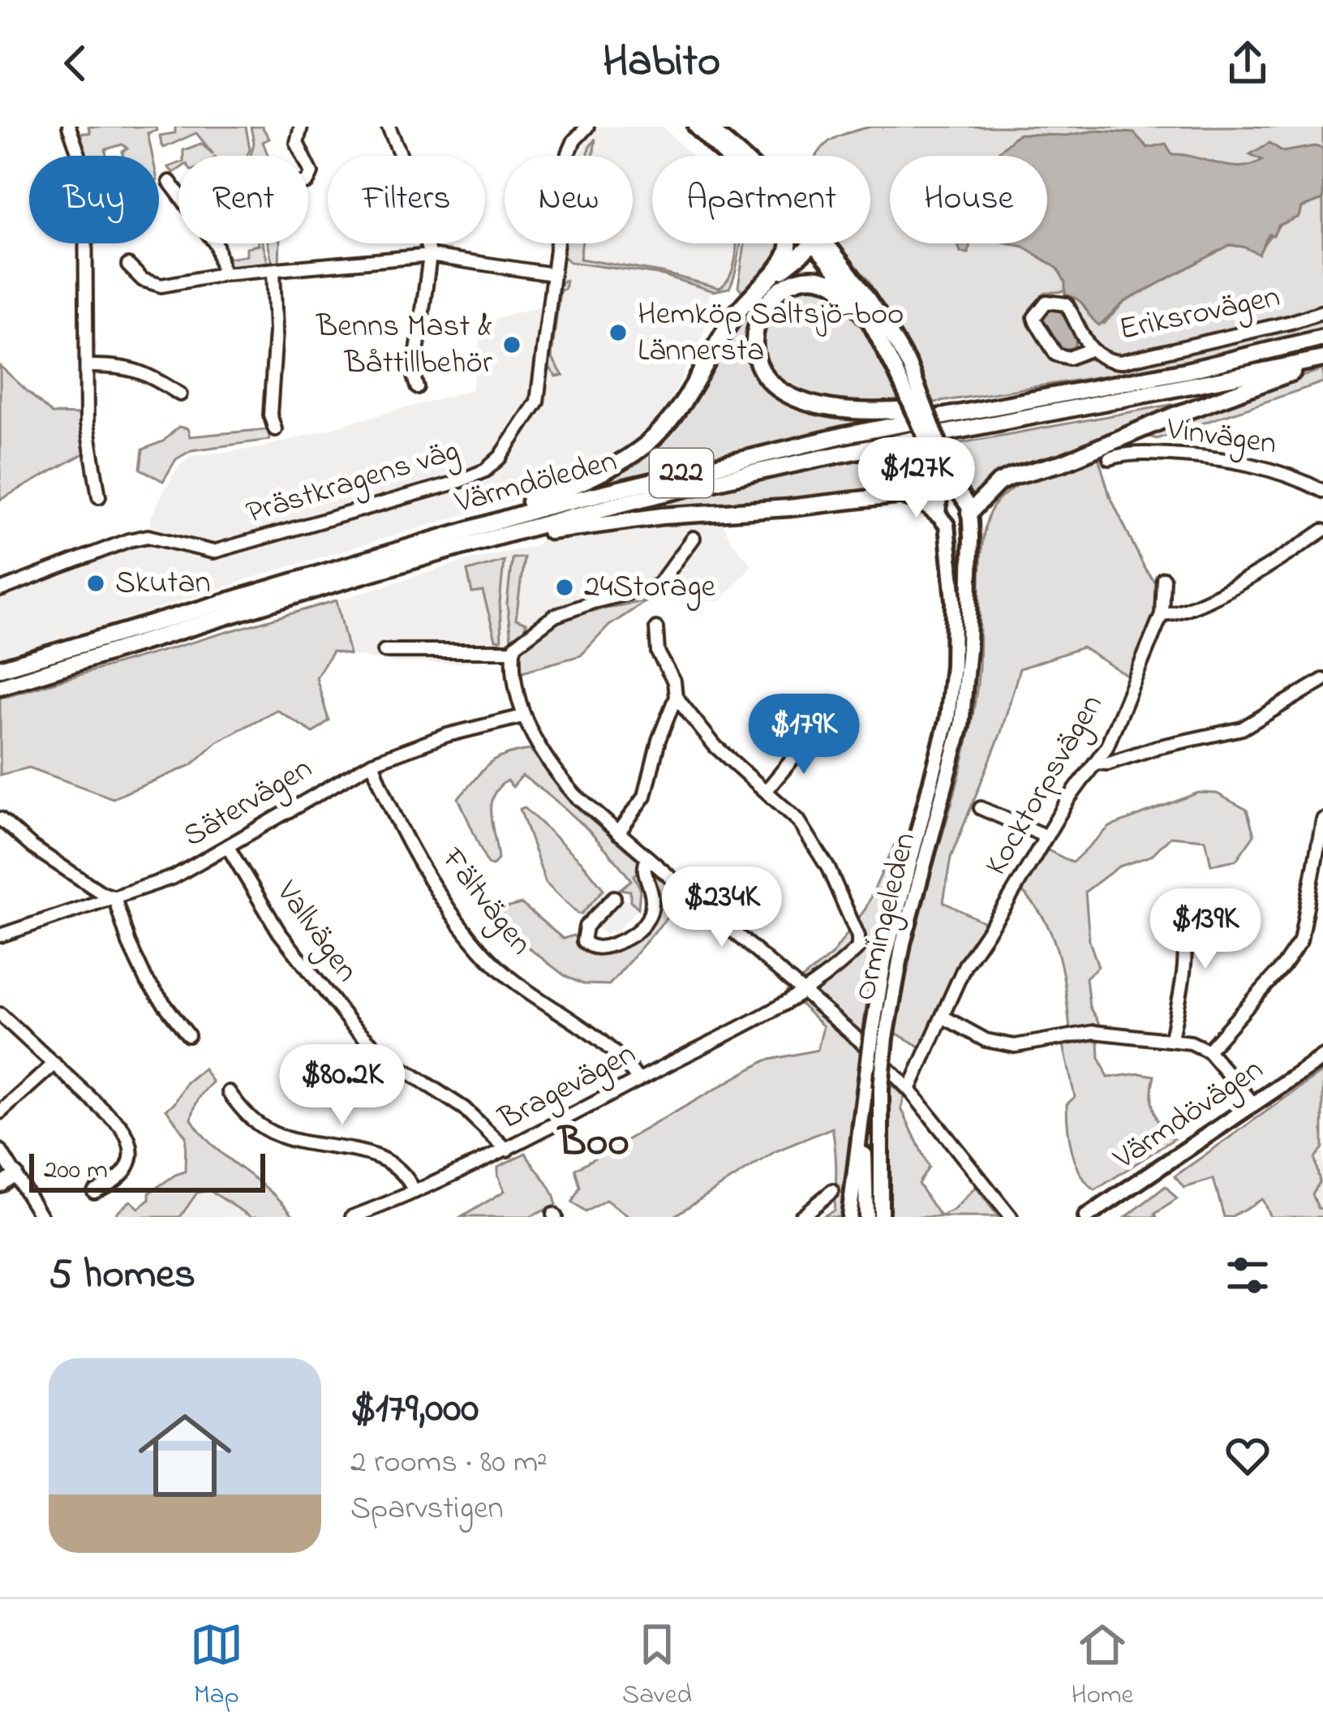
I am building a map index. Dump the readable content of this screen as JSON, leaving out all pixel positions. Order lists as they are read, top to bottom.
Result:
{
  "streets": {
    "highway": ["222", "Värmdöleden"],
    "main road": ["Ormingeleden", "Värmdövägen"],
    "street": [
      "Eriksrovägen",
      "Vinvägen",
      "Prästkragens väg",
      "Kocktorpsvägen",
      "Sätervägen",
      "Fältvägen",
      "Vallvägen",
      "Bragevägen"
    ]
  },
  "crossings": [
    ["Sätervägen", "Fältvägen"],
    ["Sätervägen", "Vallvägen"],
    ["Fältvägen", "Bragevägen"],
    ["Vallvägen", "Bragevägen"]
  ],
  "districts": ["Boo"],
  "places": [
    "Hemköp Saltsjö-boo Lännersta",
    "Benns Mast & Båttillbehör",
    "Skutan",
    "24Storage"
  ],
  "scale_bar": "200 m",
  "page": {
    "header": "Habito",
    "chip": [
      "Buy",
      "Rent",
      "Filters",
      "New",
      "Apartment",
      "House"
    ],
    "price": [
      "$127K",
      "$179K",
      "$234K",
      "$139K",
      "$80.2K"
    ],
    "scale": "200 m",
    "heading": "5 homes",
    "list": [
      {
        "name": "$179,000",
        "note": "2 rooms · 80 m² · Sparvstigen"
      }
    ],
    "tabs": ["Map", "Saved", "Home"]
  }
}
